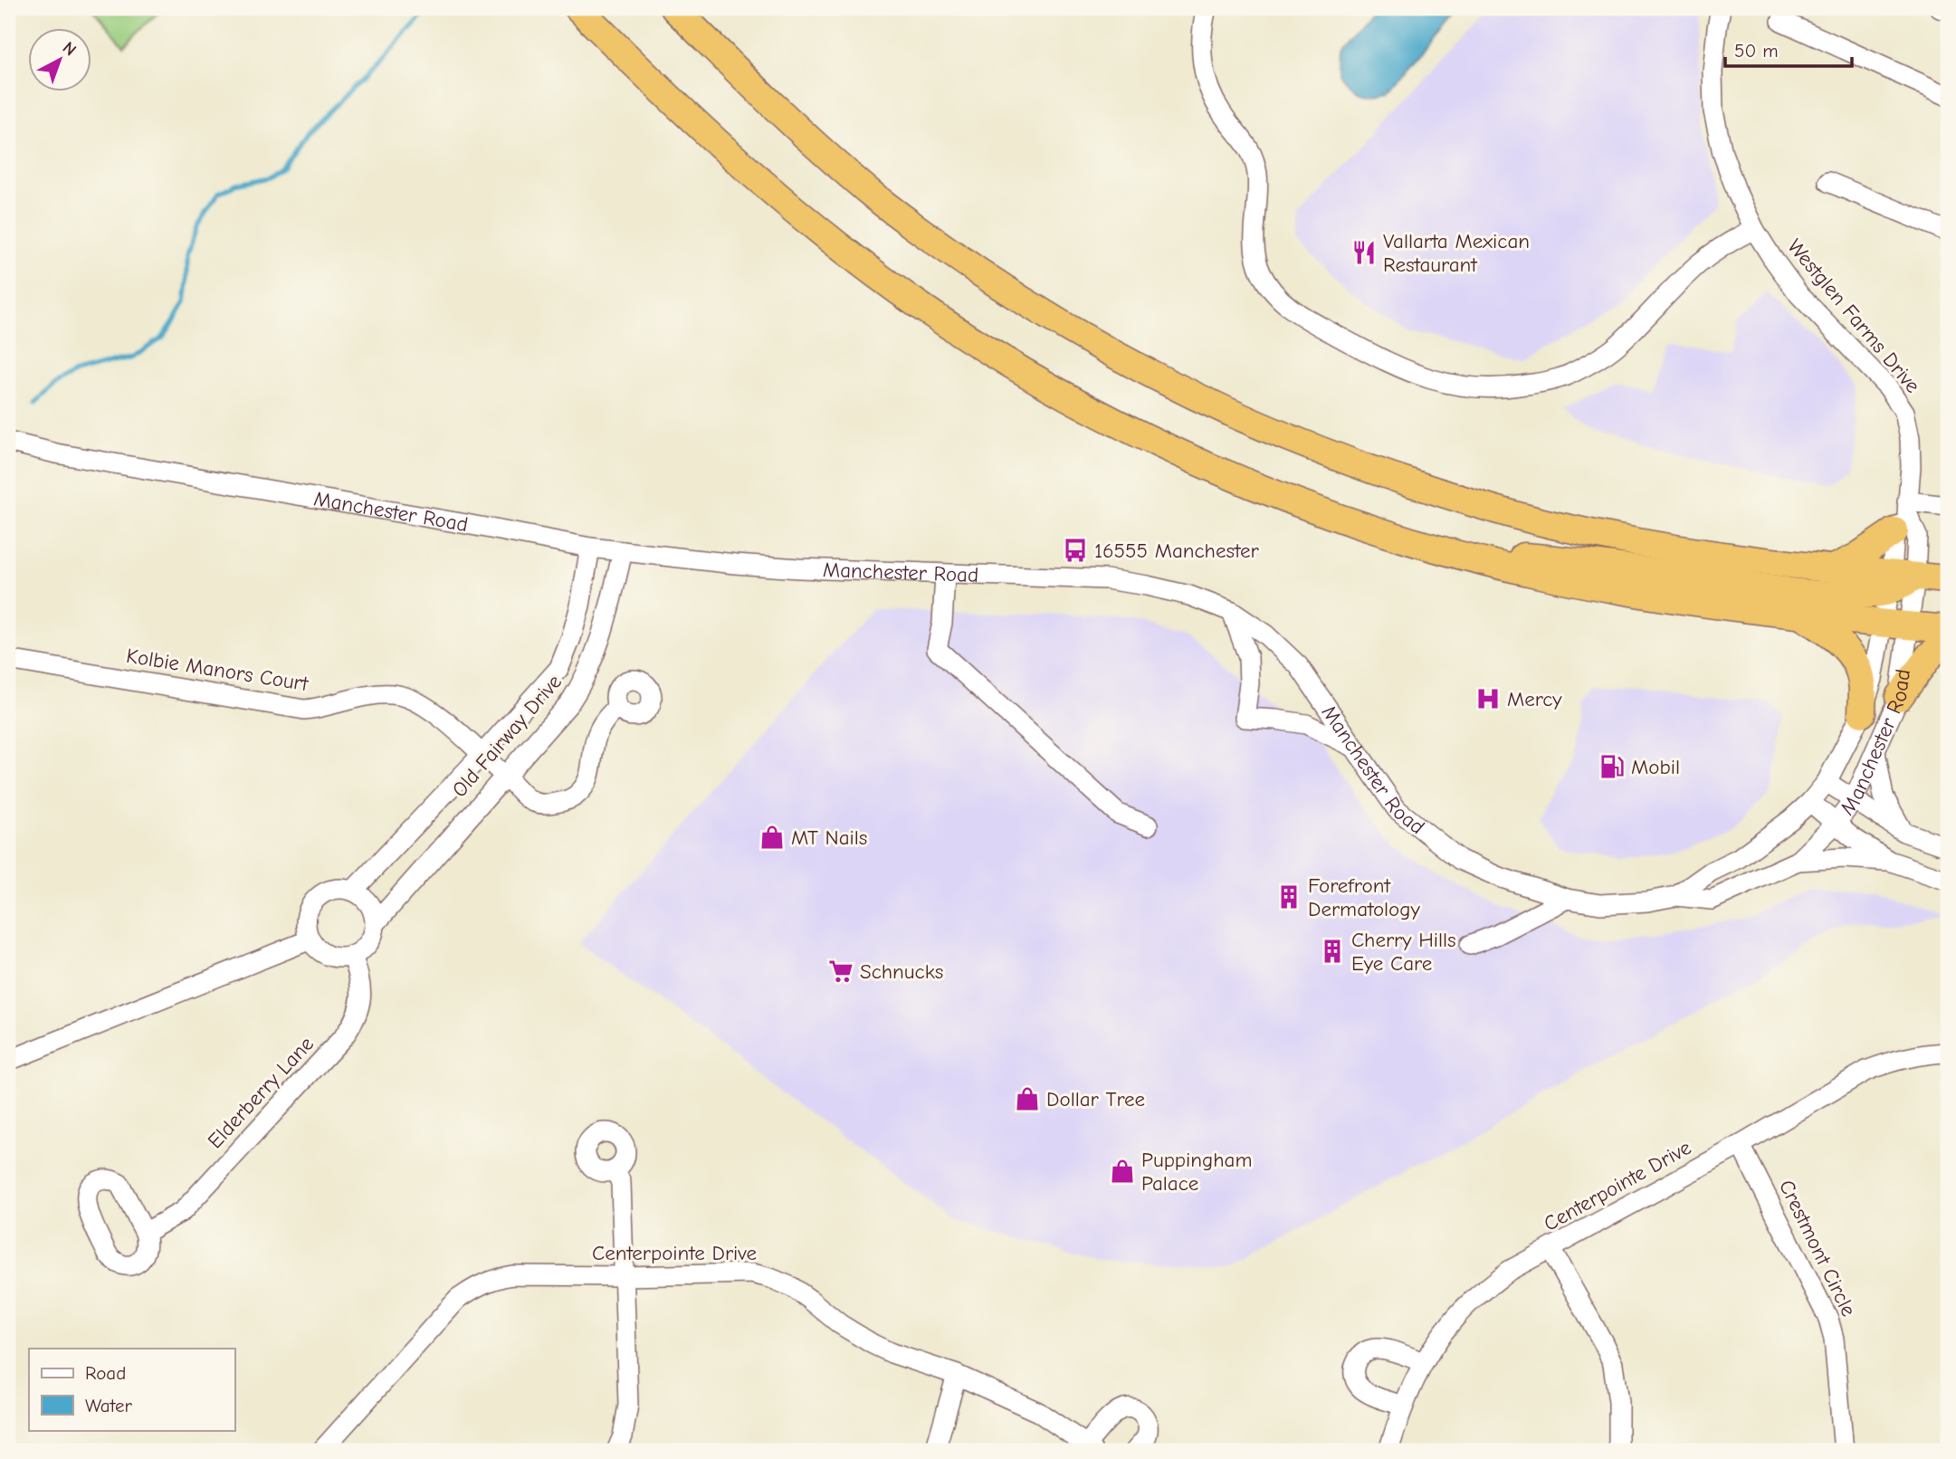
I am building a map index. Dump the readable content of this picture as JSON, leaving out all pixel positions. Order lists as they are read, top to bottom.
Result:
{
  "streets": {
    "street": [
      "Westglen Farms Drive",
      "Manchester Road",
      "Kolbie Manors Court",
      "Old Fairway Drive",
      "Elderberry Lane",
      "Centerpointe Drive",
      "Crestmont Circle"
    ]
  },
  "crossings": [
    ["Westglen Farms Drive", "Manchester Road"],
    ["Manchester Road", "Old Fairway Drive"],
    ["Kolbie Manors Court", "Old Fairway Drive"],
    ["Old Fairway Drive", "Elderberry Lane"],
    ["Centerpointe Drive", "Crestmont Circle"]
  ],
  "places": {
    "restaurant": ["Vallarta Mexican Restaurant"],
    "bus stop": ["16555 Manchester"],
    "hospital": ["Mercy"],
    "fuel station": ["Mobil"],
    "shop": ["MT Nails", "Dollar Tree", "Puppingham Palace"],
    "building": ["Forefront Dermatology", "Cherry Hills Eye Care"],
    "supermarket": ["Schnucks"]
  },
  "legend": ["Road", "Water"],
  "scale_bar": "50 m",
  "north": "top right"
}
